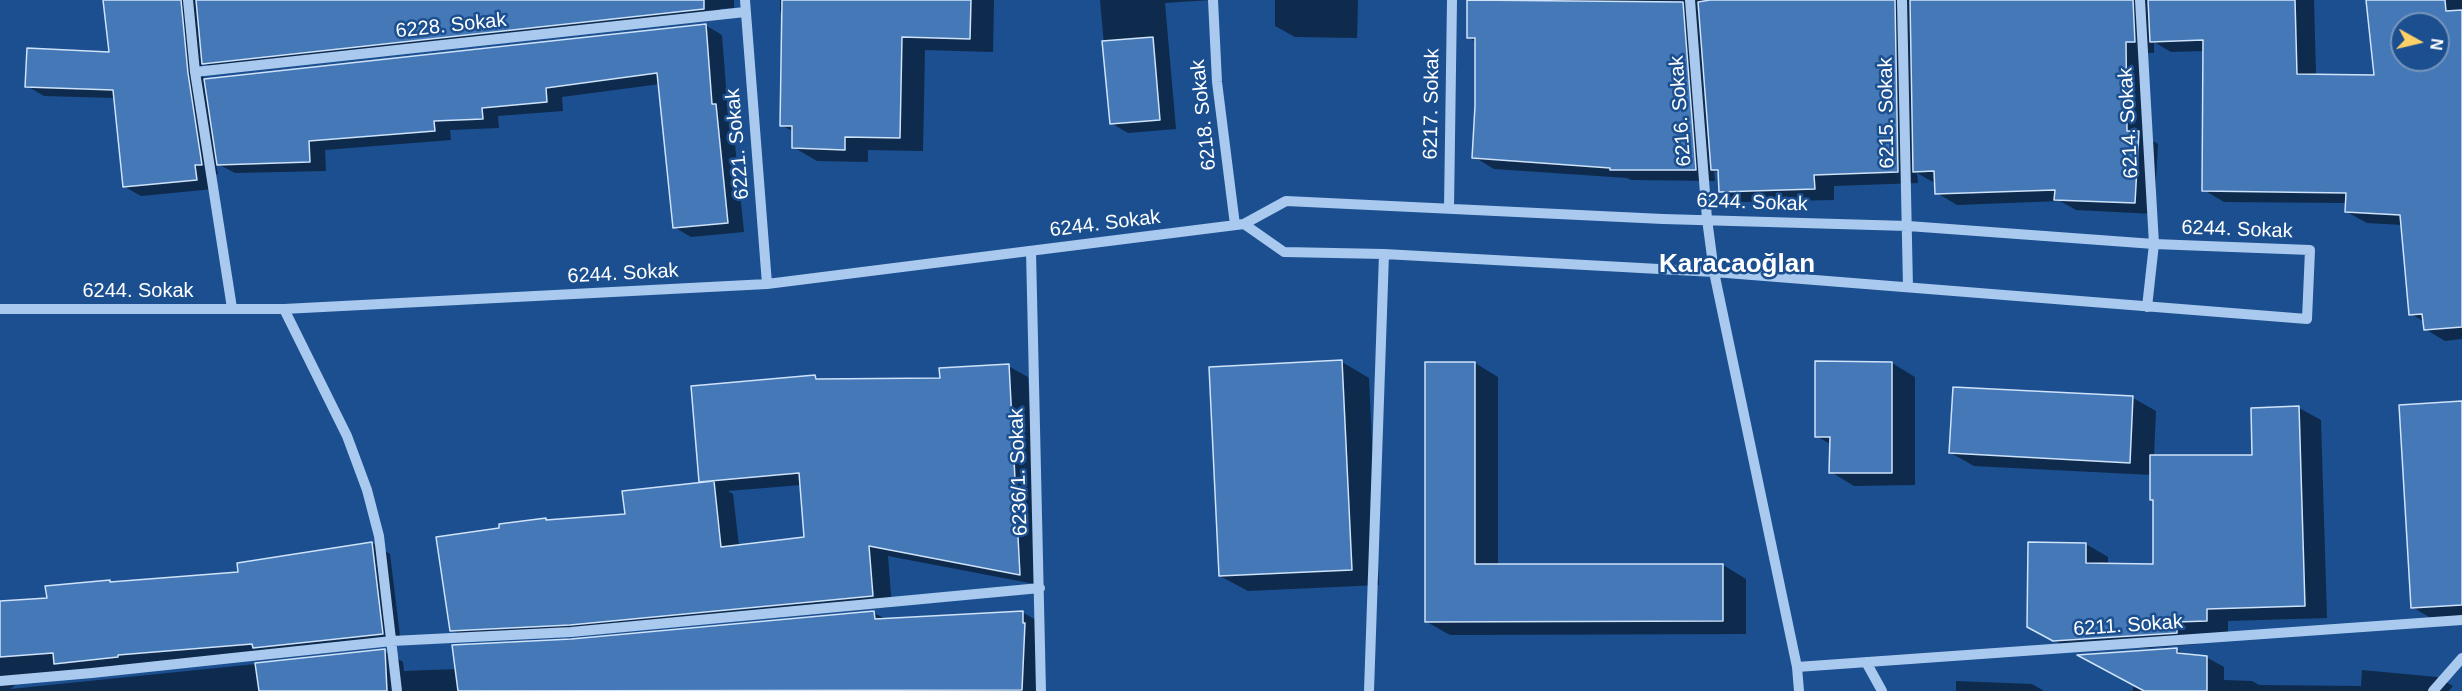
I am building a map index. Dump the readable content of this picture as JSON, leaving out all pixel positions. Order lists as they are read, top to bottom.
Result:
{
  "streets": {
    "street": [
      "6228. Sokak",
      "6217. Sokak",
      "6216. Sokak",
      "6215. Sokak",
      "6218. Sokak",
      "6214. Sokak",
      "6221. Sokak",
      "6244. Sokak",
      "6236/1. Sokak",
      "6211. Sokak"
    ]
  },
  "crossings": [
    ["6228. Sokak", "6221. Sokak"],
    ["6217. Sokak", "6244. Sokak"],
    ["6216. Sokak", "6244. Sokak"],
    ["6216. Sokak", "6211. Sokak"],
    ["6215. Sokak", "6244. Sokak"],
    ["6218. Sokak", "6244. Sokak"],
    ["6214. Sokak", "6244. Sokak"],
    ["6221. Sokak", "6244. Sokak"],
    ["6244. Sokak", "6236/1. Sokak"]
  ],
  "districts": ["Karacaoğlan"],
  "north": "right"
}
